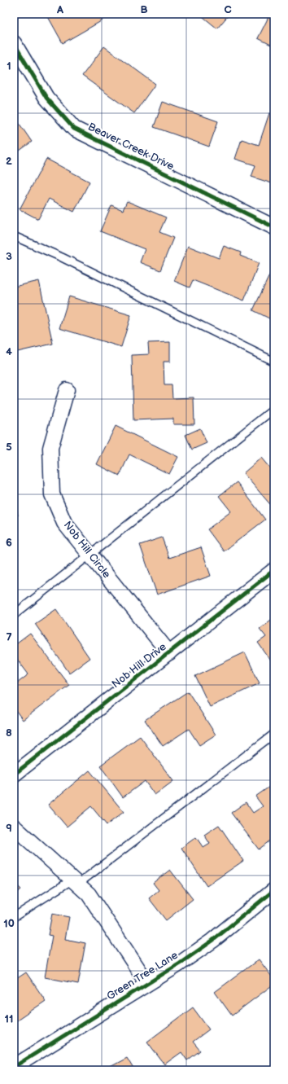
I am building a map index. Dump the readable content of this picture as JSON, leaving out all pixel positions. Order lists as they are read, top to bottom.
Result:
{
  "streets": {
    "street": [
      "Beaver Creek Drive",
      "Nob Hill Circle",
      "Nob Hill Drive",
      "Green Tree Lane"
    ]
  },
  "crossings": [
    ["Nob Hill Circle", "Nob Hill Drive"]
  ],
  "grid": {
    "columns": ["A", "B", "C"],
    "rows": [
      "1",
      "2",
      "3",
      "4",
      "5",
      "6",
      "7",
      "8",
      "9",
      "10",
      "11"
    ]
  }
}
